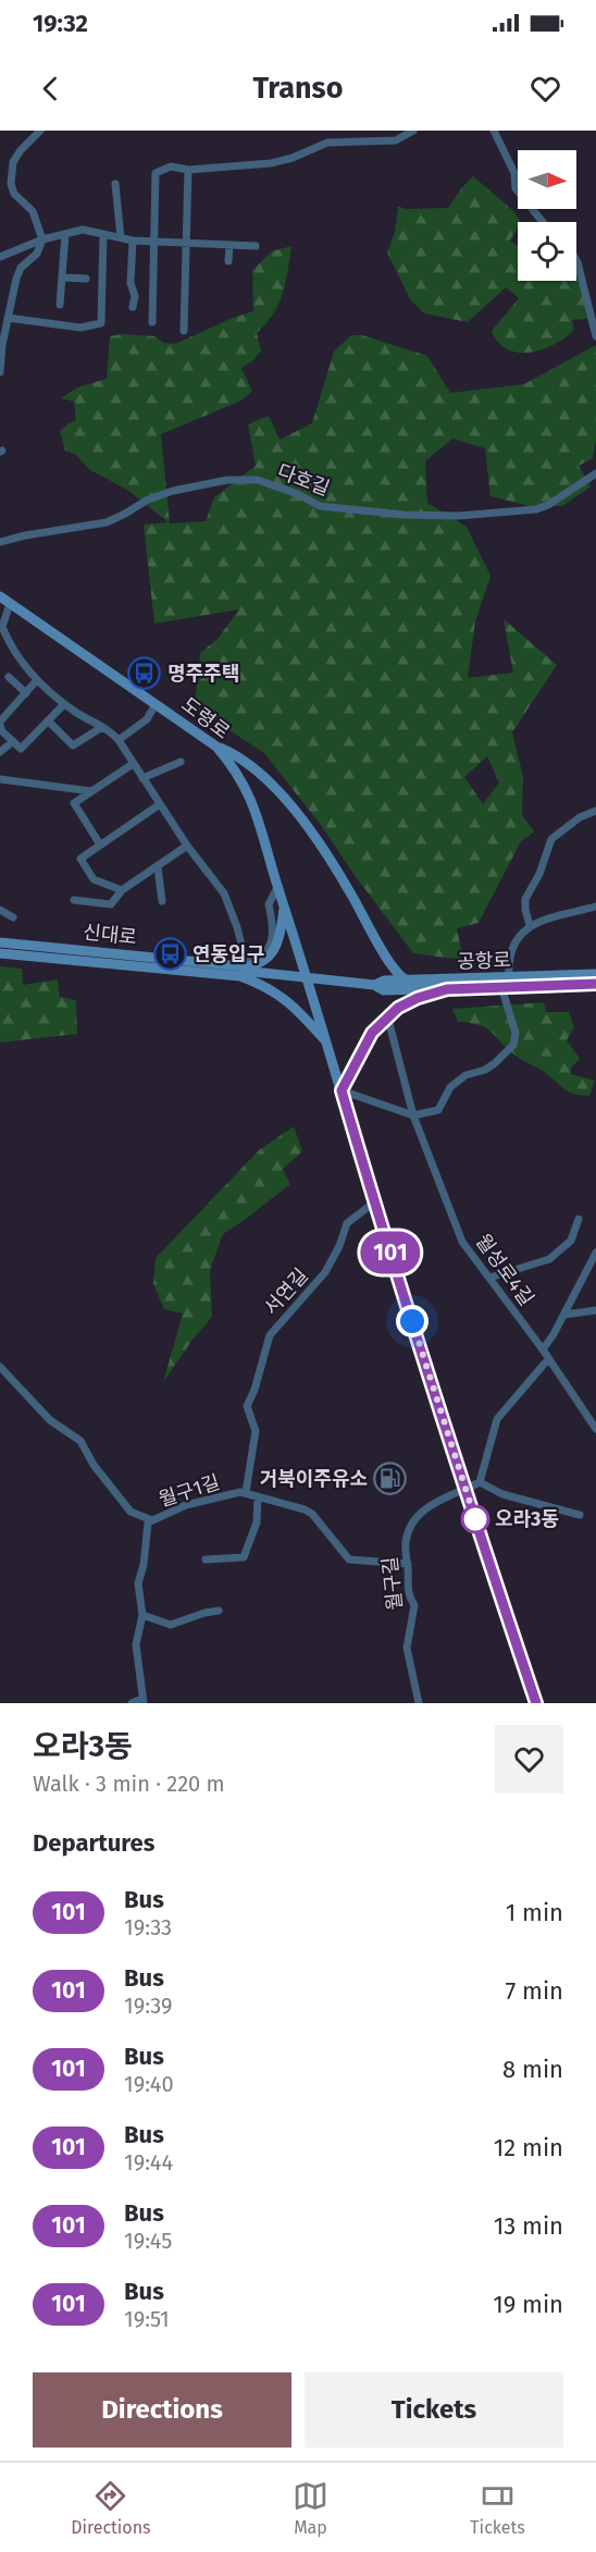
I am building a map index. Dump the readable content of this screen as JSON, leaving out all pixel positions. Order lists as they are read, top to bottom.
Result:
{
  "streets": {
    "main road": ["도령로", "신대로", "공항로"],
    "street": [
      "다호길",
      "월성로4길",
      "서연길",
      "월구1길",
      "월구길"
    ]
  },
  "crossings": [
    ["도령로", "신대로"],
    ["도령로", "공항로"],
    ["도령로", "서연길"],
    ["도령로", "월구길"],
    ["신대로", "공항로"],
    ["서연길", "월구1길"],
    ["월구1길", "월구길"]
  ],
  "places": {
    "bus stop": ["명주주택", "연동입구"],
    "fuel station": ["거북이주유소"],
    "other": ["오라3동"]
  },
  "lines": ["bus line 101"],
  "north": "right",
  "page": {
    "status": "19:32",
    "header": "Transo",
    "on_map": "101",
    "heading": [
      ["오라3동", "Walk · 3 min · 220 m"],
      "Departures"
    ],
    "list": [
      {
        "mark": "101",
        "name": "Bus",
        "note": "19:33",
        "value": "1 min"
      },
      {
        "mark": "101",
        "name": "Bus",
        "note": "19:39",
        "value": "7 min"
      },
      {
        "mark": "101",
        "name": "Bus",
        "note": "19:40",
        "value": "8 min"
      },
      {
        "mark": "101",
        "name": "Bus",
        "note": "19:44",
        "value": "12 min"
      },
      {
        "mark": "101",
        "name": "Bus",
        "note": "19:45",
        "value": "13 min"
      },
      {
        "mark": "101",
        "name": "Bus",
        "note": "19:51",
        "value": "19 min"
      }
    ],
    "buttons": ["Directions", "Tickets"],
    "tabs": ["Directions", "Map", "Tickets"]
  }
}
